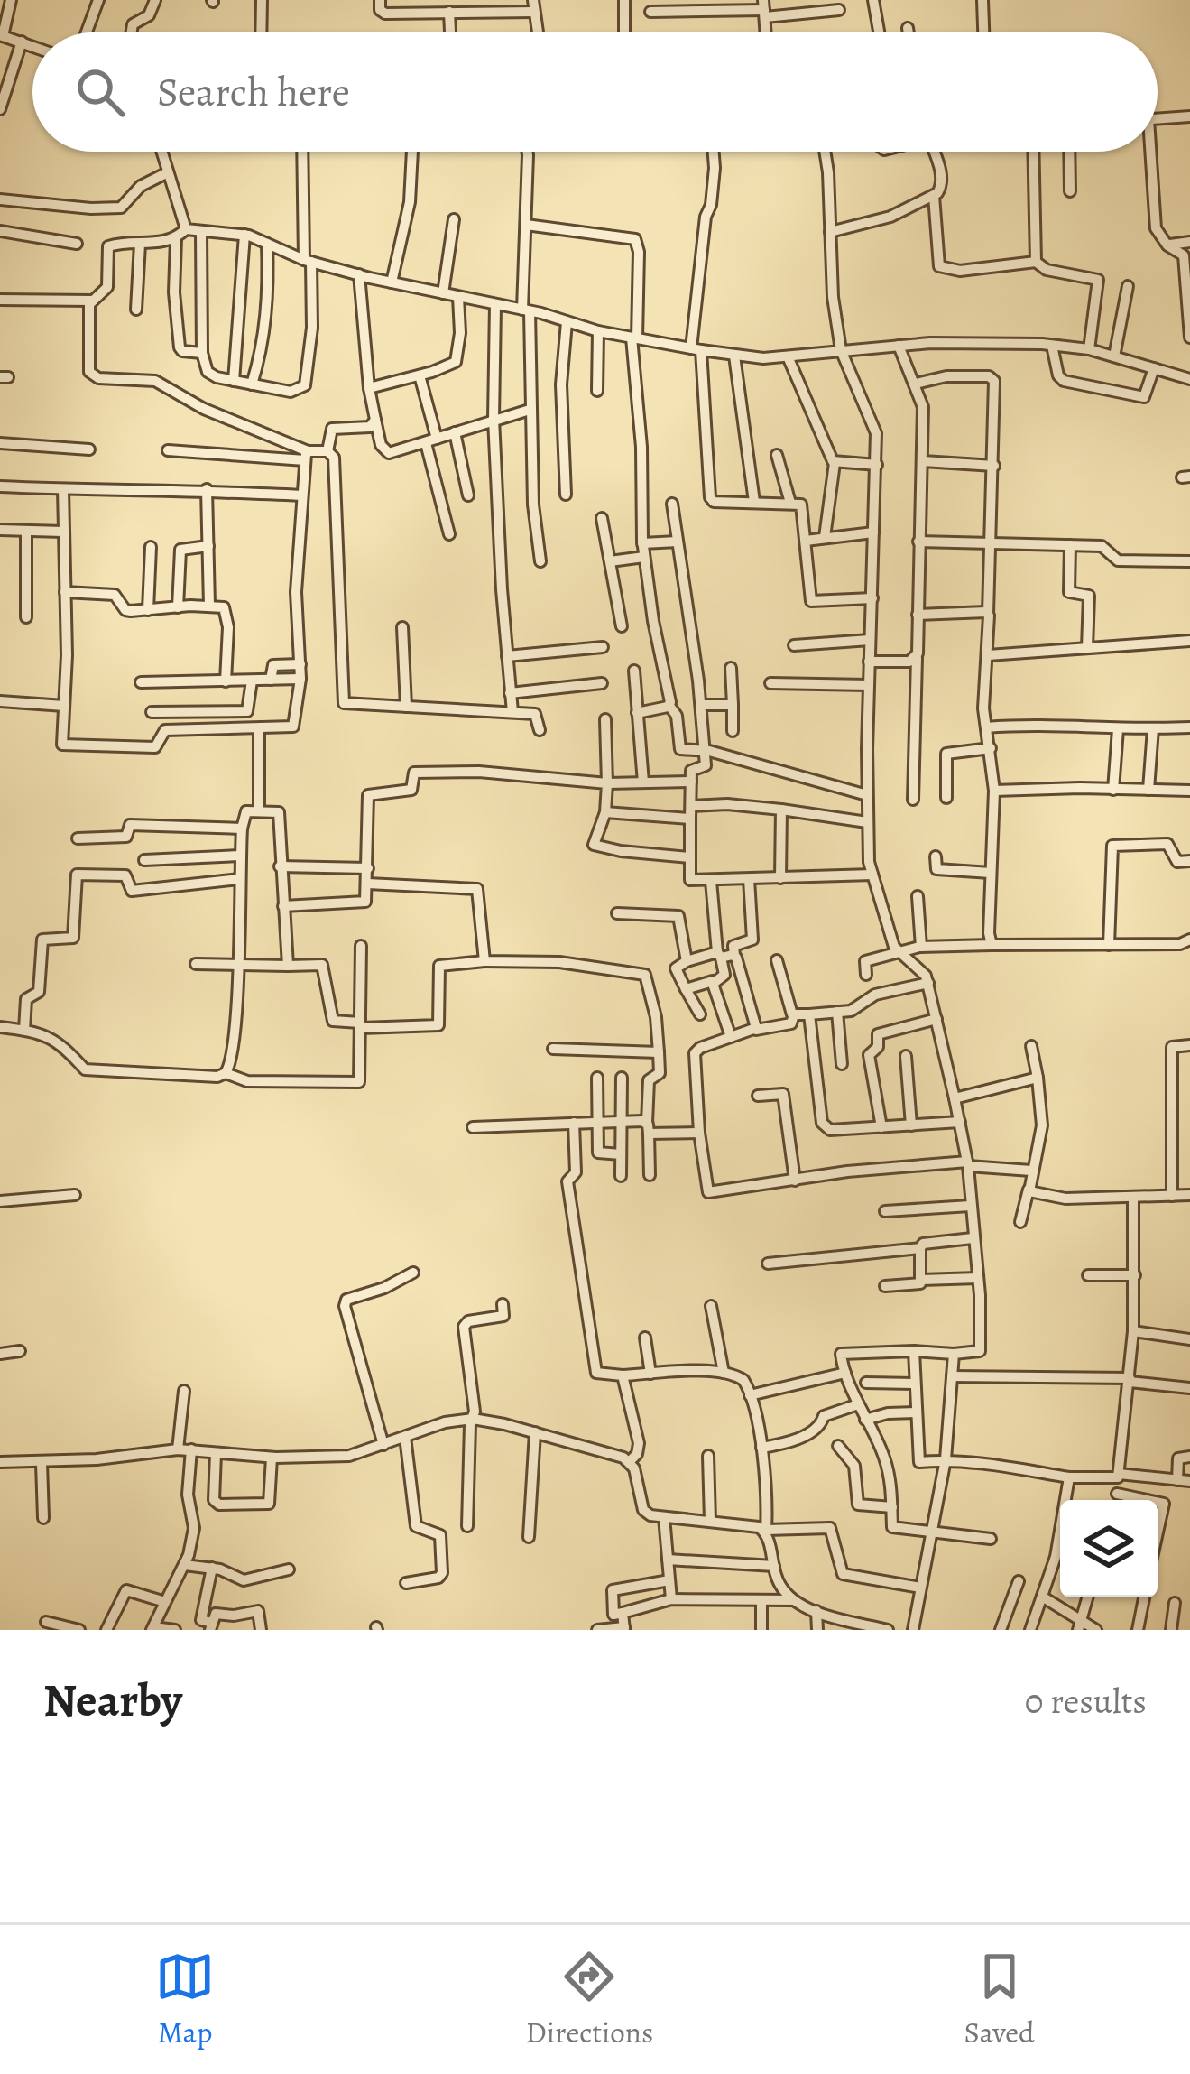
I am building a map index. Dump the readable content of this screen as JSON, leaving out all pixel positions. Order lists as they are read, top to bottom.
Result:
{
  "page": {
    "search": "Search here",
    "heading": ["Nearby", "0 results"],
    "nav": ["Map", "Directions", "Saved"]
  }
}
